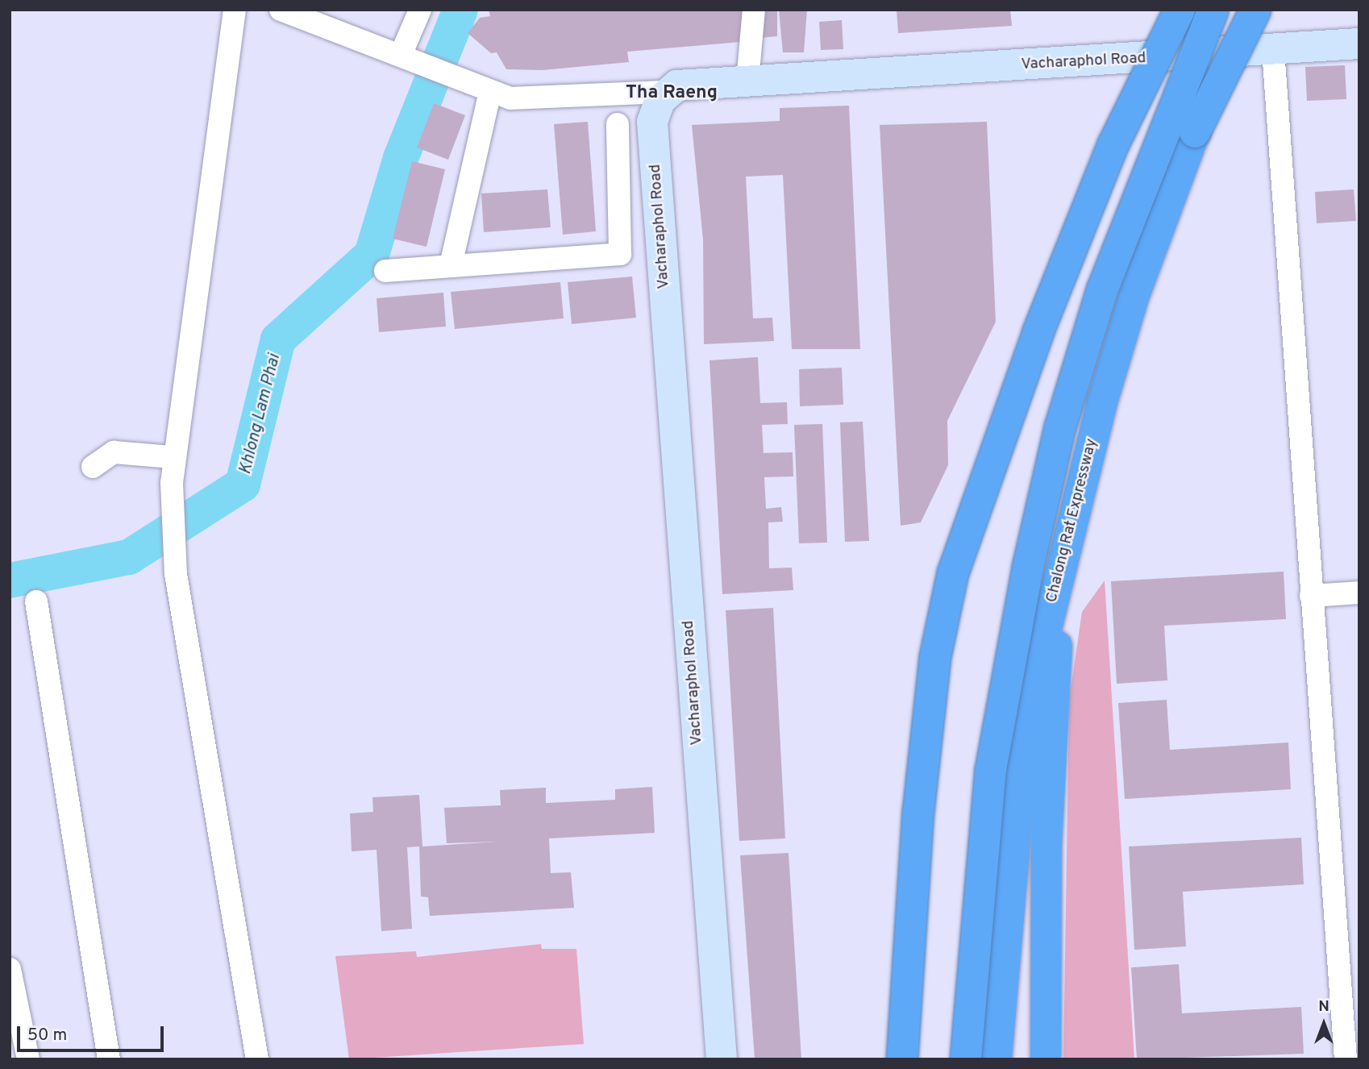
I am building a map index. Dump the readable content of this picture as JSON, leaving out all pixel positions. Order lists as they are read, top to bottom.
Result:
{
  "streets": {
    "highway": ["Chalong Rat Expressway"],
    "main road": ["Vacharaphol Road"]
  },
  "districts": ["Tha Raeng"],
  "water": ["Khlong Lam Phai"],
  "scale_bar": "50 m",
  "north": "top"
}
